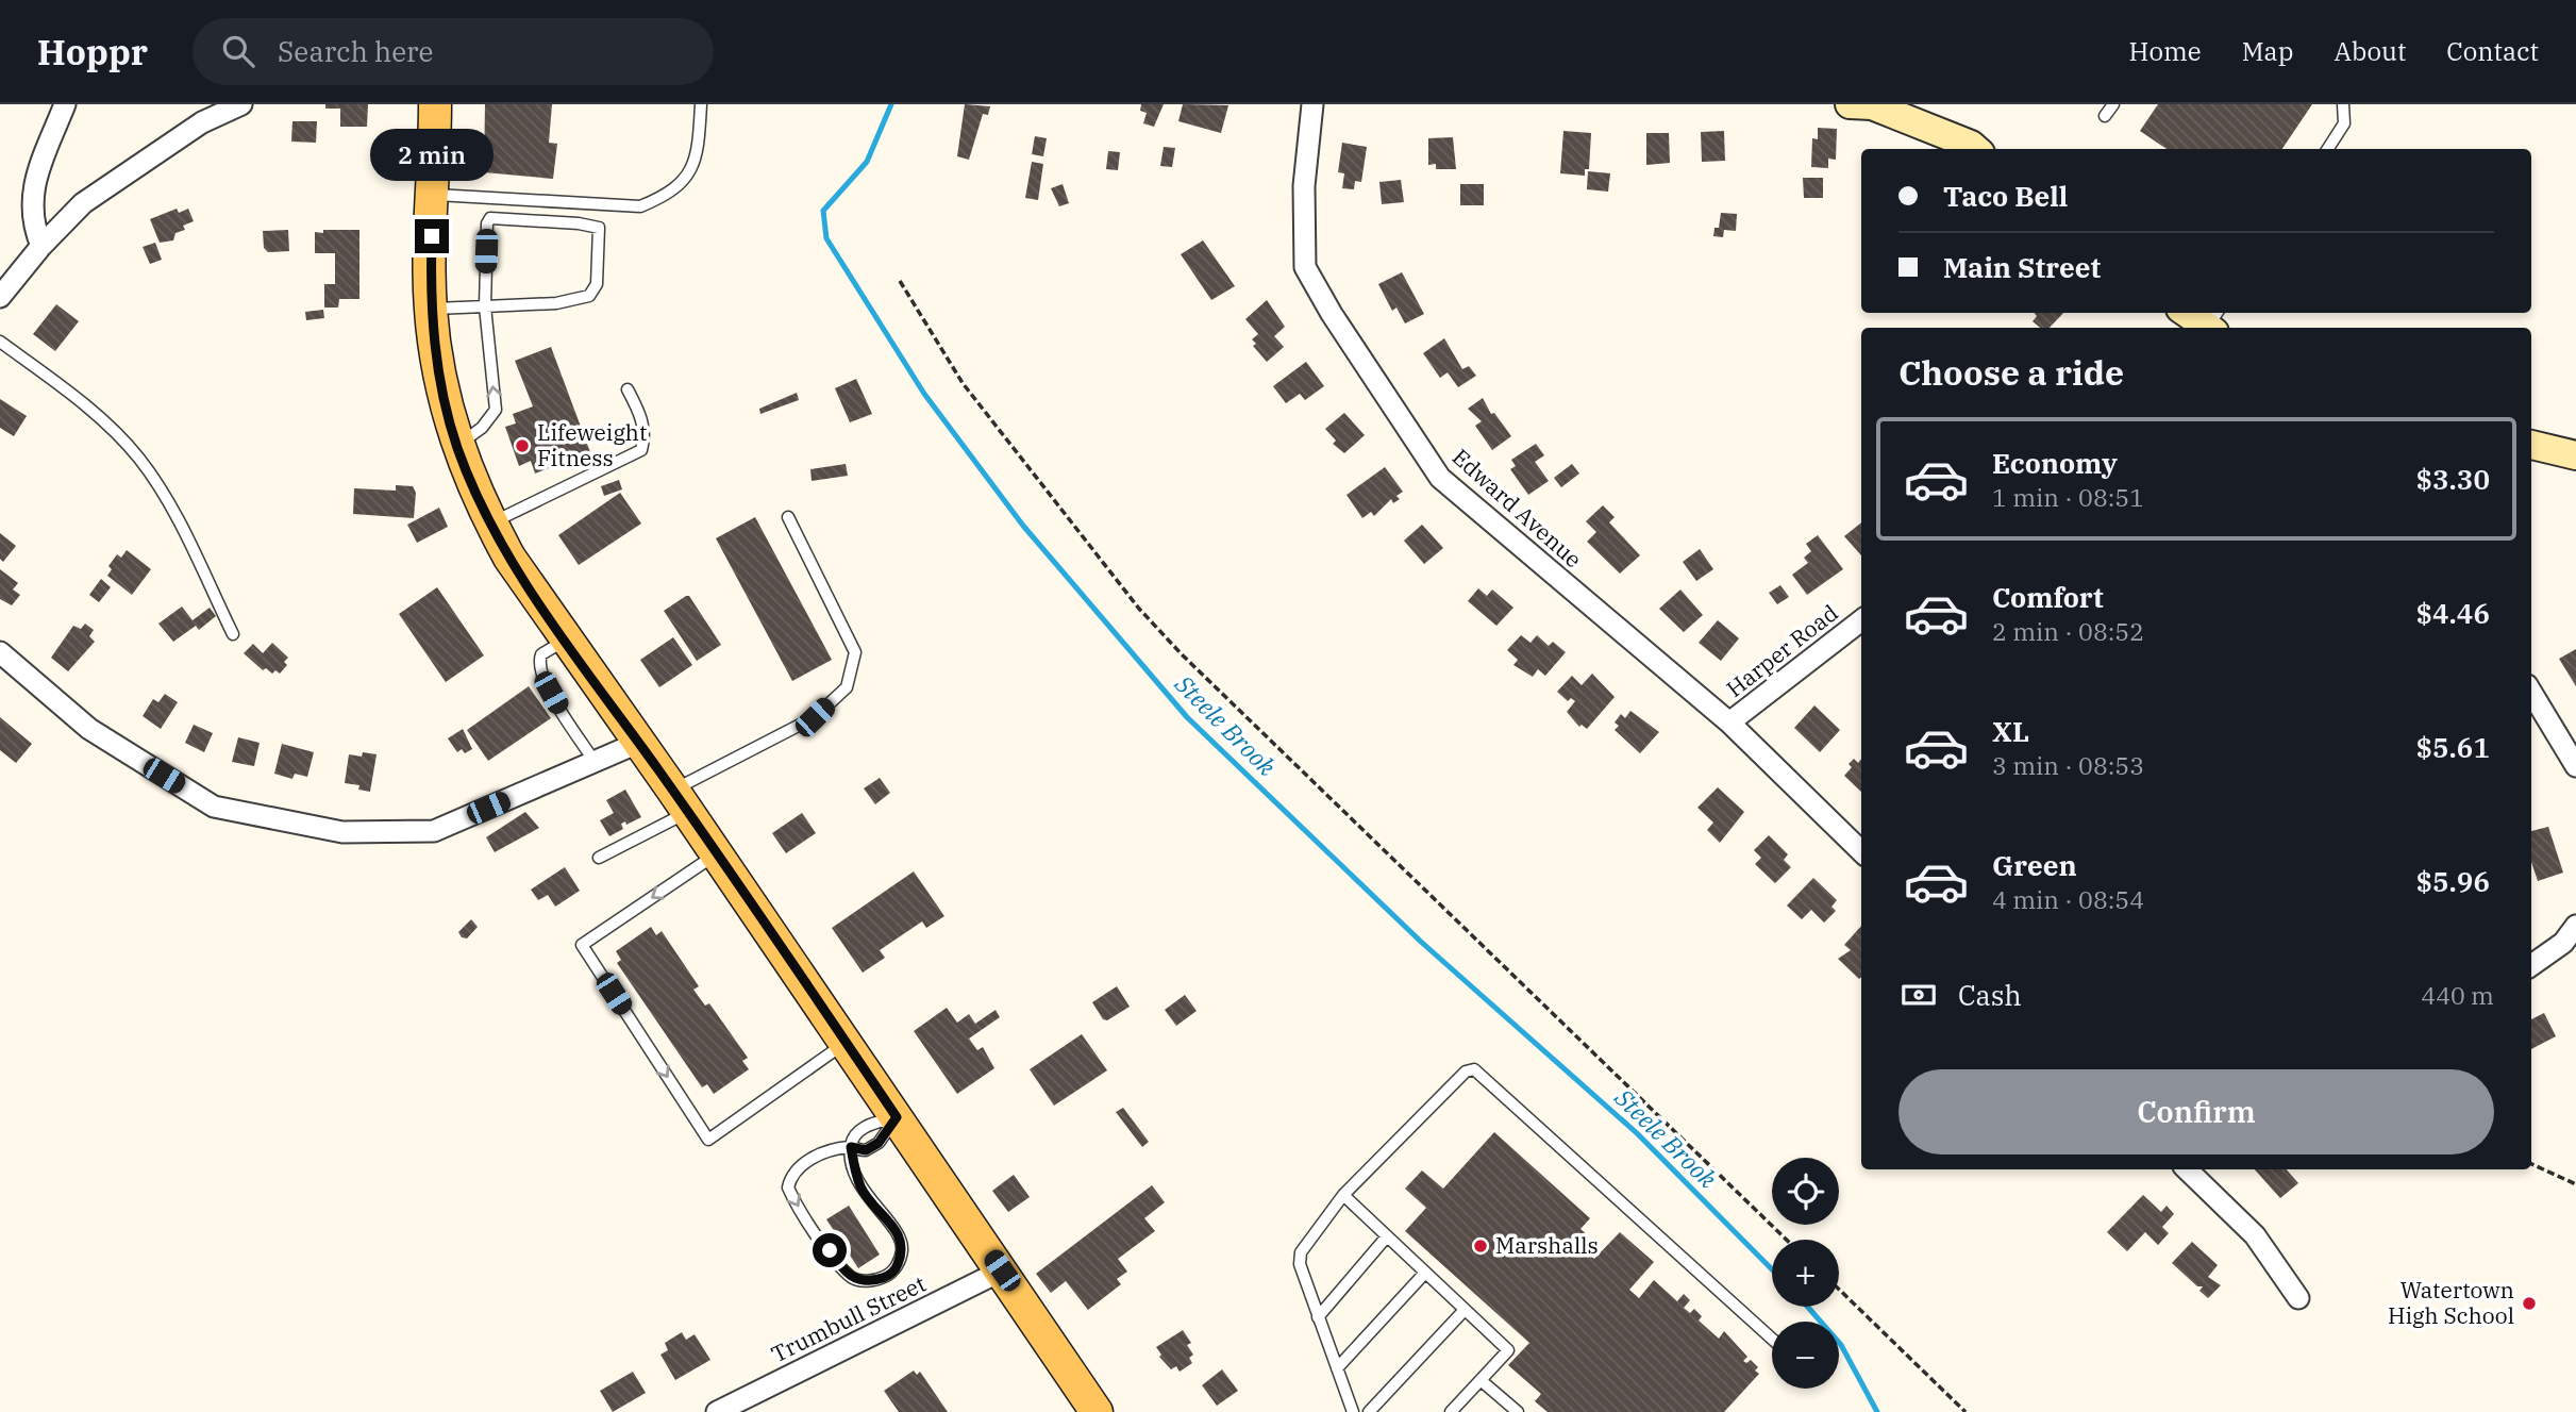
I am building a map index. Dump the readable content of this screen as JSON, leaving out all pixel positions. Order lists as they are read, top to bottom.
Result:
{
  "streets": {
    "street": ["Edward Avenue", "Harper Road", "Trumbull Street"]
  },
  "crossings": [
    ["Edward Avenue", "Harper Road"]
  ],
  "water": ["Steele Brook"],
  "places": ["Lifeweight Fitness", "Marshalls", "Watertown High School"],
  "page": {
    "header": "Hoppr",
    "search": "Search here",
    "nav": [
      "Home",
      "Map",
      "About",
      "Contact"
    ],
    "bubble": "2 min",
    "banner": ["Taco Bell", "Main Street"],
    "heading": "Choose a ride",
    "list": [
      {
        "name": "Economy",
        "note": "1 min · 08:51",
        "value": "$3.30"
      },
      {
        "name": "Comfort",
        "note": "2 min · 08:52",
        "value": "$4.46"
      },
      {
        "name": "XL",
        "note": "3 min · 08:53",
        "value": "$5.61"
      },
      {
        "name": "Green",
        "note": "4 min · 08:54",
        "value": "$5.96"
      }
    ],
    "pay": ["Cash", "440 m"],
    "buttons": "Confirm",
    "map_buttons": ["+", "−"]
  }
}
